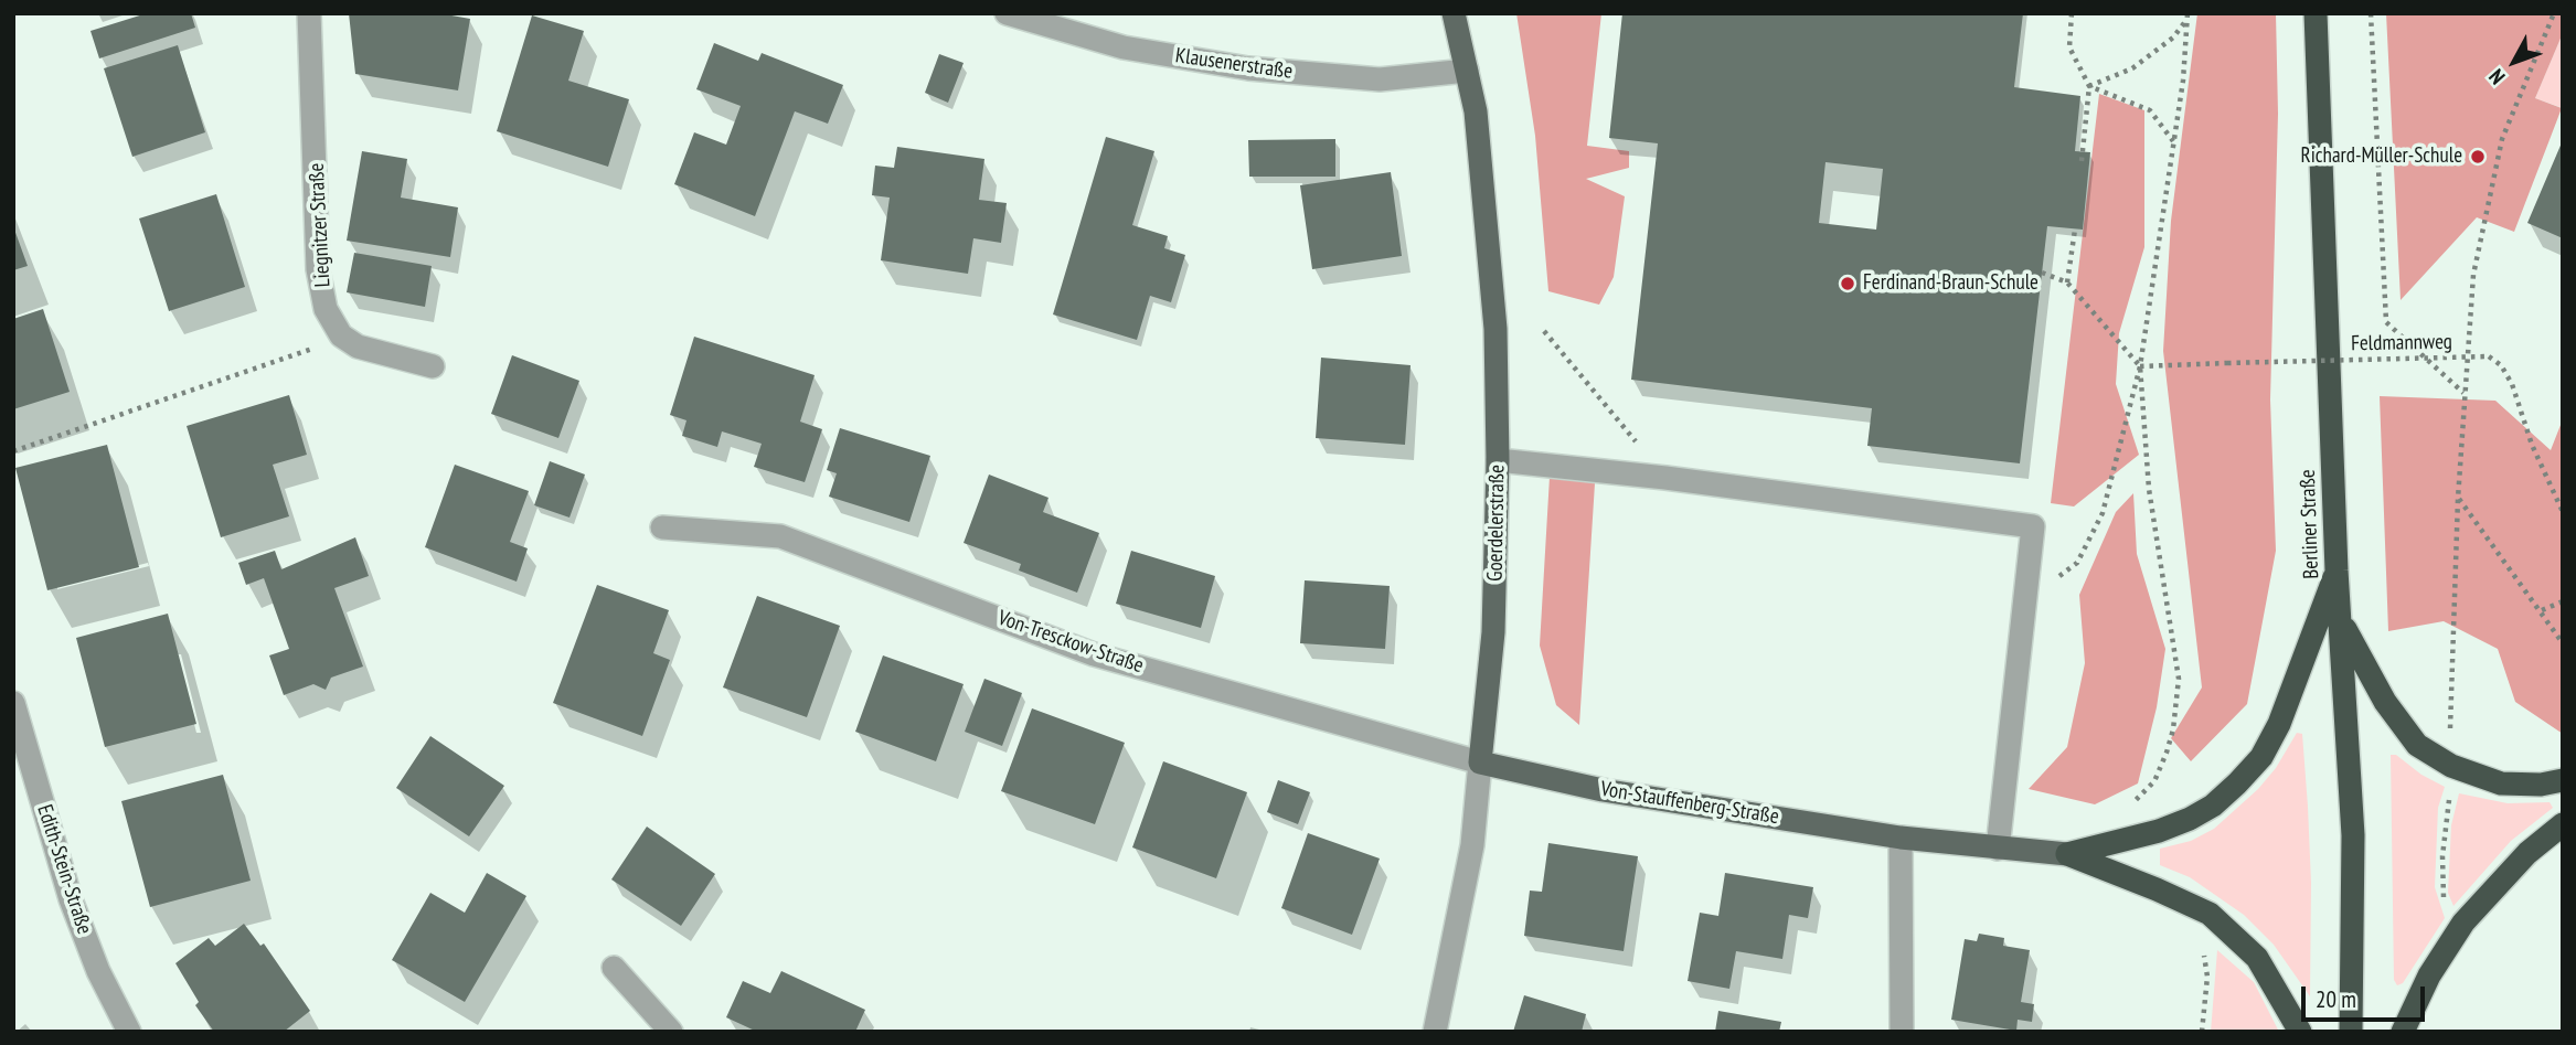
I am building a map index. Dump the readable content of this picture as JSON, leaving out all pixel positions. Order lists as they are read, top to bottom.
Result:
{
  "streets": {
    "highway": ["Berliner Straße"],
    "main road": ["Goerdelerstraße", "Von-Stauffenberg-Straße"],
    "street": [
      "Klausenerstraße",
      "Liegnitzer Straße",
      "Von-Tresckow-Straße",
      "Edith-Stein-Straße"
    ],
    "path": ["Feldmannweg"]
  },
  "crossings": [
    ["Klausenerstraße", "Goerdelerstraße"],
    ["Goerdelerstraße", "Von-Tresckow-Straße"],
    ["Goerdelerstraße", "Von-Stauffenberg-Straße"],
    ["Von-Tresckow-Straße", "Von-Stauffenberg-Straße"]
  ],
  "places": ["Richard-Müller-Schule", "Ferdinand-Braun-Schule"],
  "scale_bar": "20 m",
  "north": "bottom left"
}
